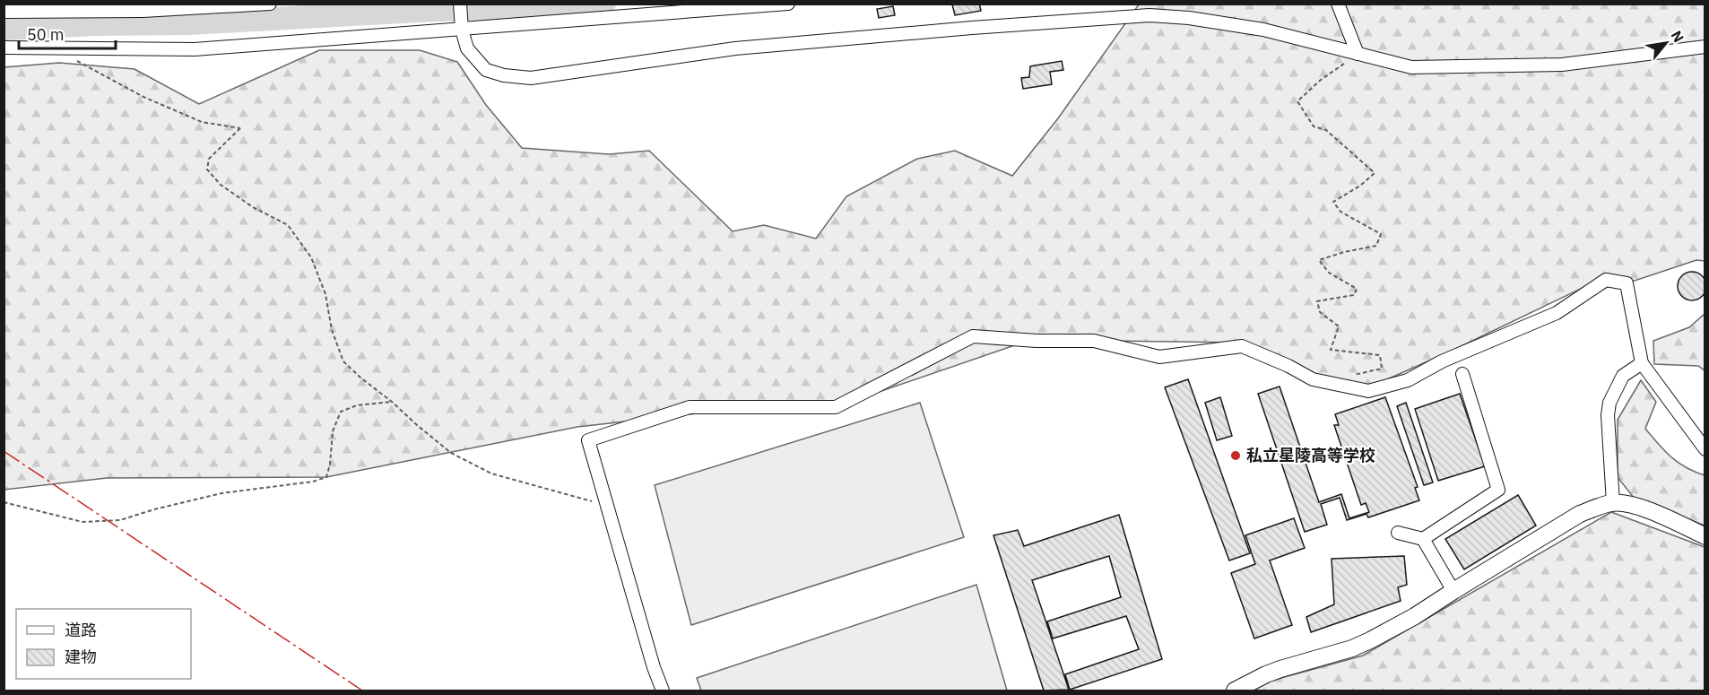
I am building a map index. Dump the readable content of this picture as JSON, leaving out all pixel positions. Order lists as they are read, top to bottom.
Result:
{
  "places": ["私立星陵高等学校"],
  "legend": ["道路", "建物"],
  "scale_bar": "50 m",
  "north": "top right"
}
